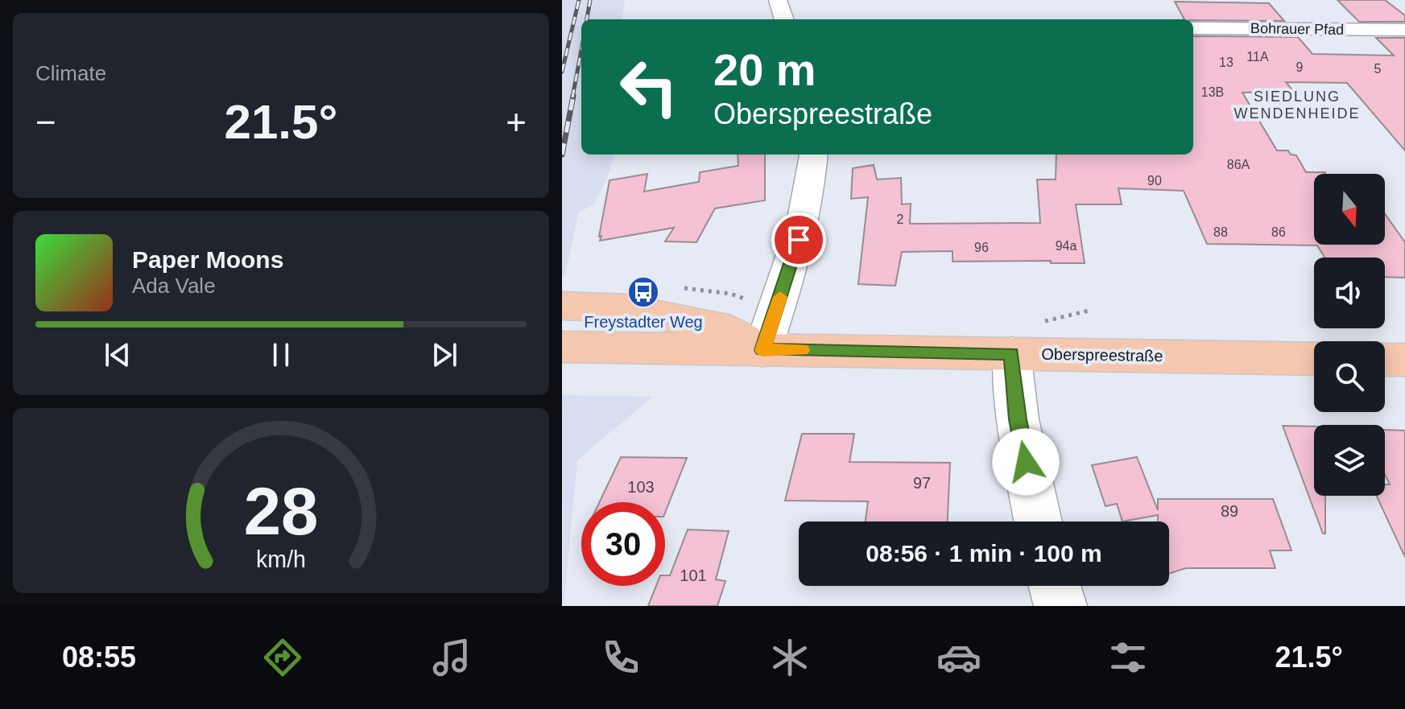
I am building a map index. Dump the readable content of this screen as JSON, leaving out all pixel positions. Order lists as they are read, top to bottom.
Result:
{
  "streets": {
    "main road": ["Oberspreestraße"],
    "street": ["Bohrauer Pfad"]
  },
  "districts": ["SIEDLUNG WENDENHEIDE"],
  "places": {
    "bus stop": ["Freystadter Weg"]
  },
  "house_numbers": [
    "11A",
    "13",
    "9",
    "5",
    "13B",
    "86A",
    "90",
    "2",
    "88",
    "86",
    "94a",
    "96",
    "97",
    "103",
    "89",
    "101"
  ],
  "north": "bottom",
  "page": {
    "tile": "Climate",
    "turn": ["20 m", "Oberspreestraße"],
    "heat": ["−", "21.5°", "+"],
    "song": ["Paper Moons", "Ada Vale"],
    "limit": "30",
    "trip": "08:56 · 1 min · 100 m",
    "tabs": ["08:55", "21.5°"],
    "gauge": ["28", "km/h"]
  }
}
